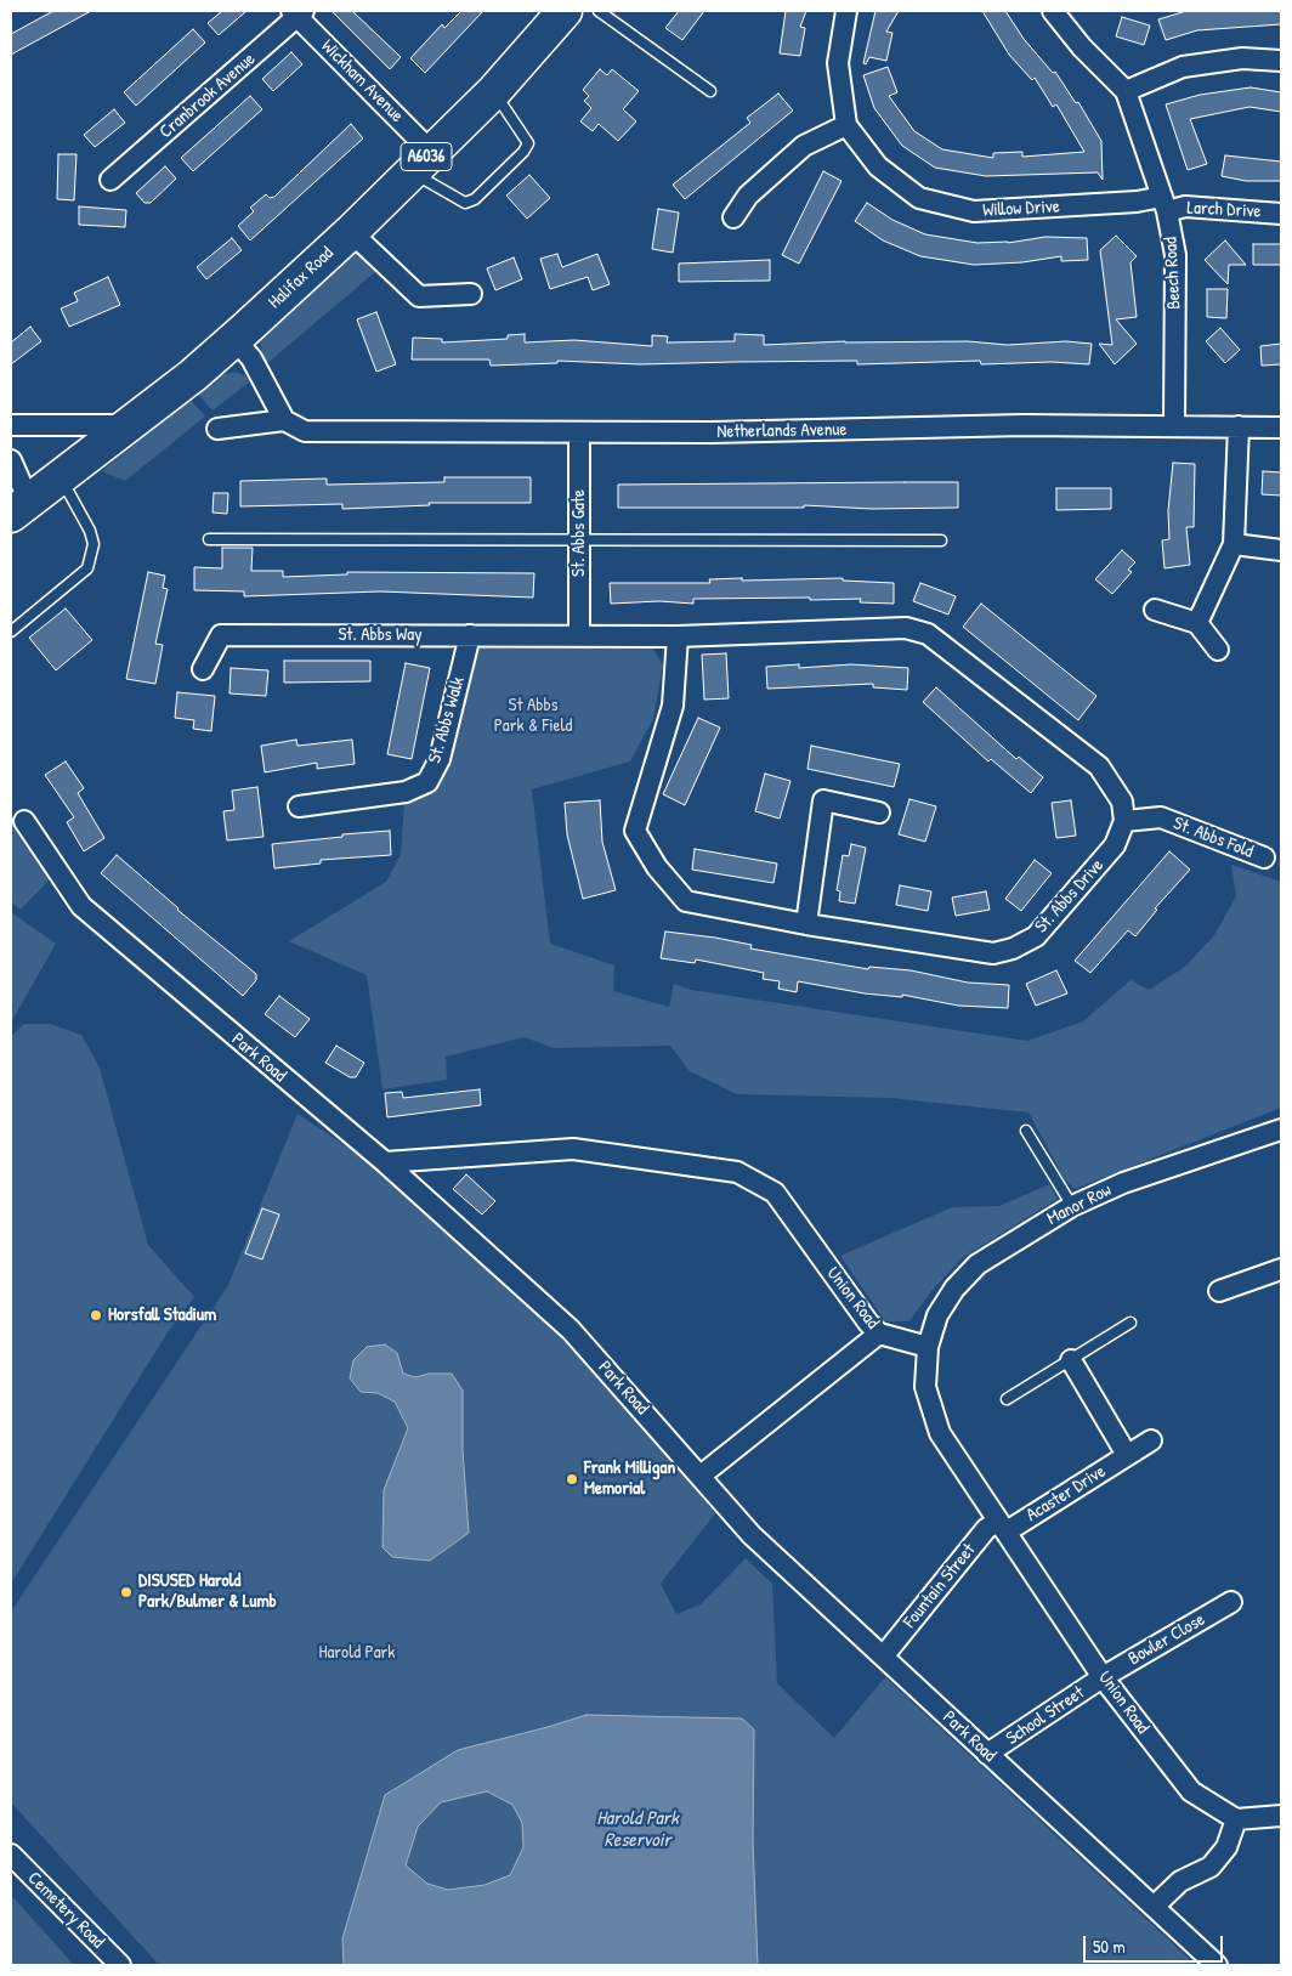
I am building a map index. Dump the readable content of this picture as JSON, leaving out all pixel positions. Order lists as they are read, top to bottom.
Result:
{
  "streets": {
    "highway": ["A6036", "Halifax Road"],
    "street": [
      "Wickham Avenue",
      "Cranbrook Avenue",
      "Willow Drive",
      "Larch Drive",
      "Beech Road",
      "Netherlands Avenue",
      "St. Abbs Gate",
      "St. Abbs Way",
      "St. Abbs Walk",
      "St. Abbs Fold",
      "St. Abbs Drive",
      "Park Road",
      "Manor Row",
      "Union Road",
      "Acaster Drive",
      "Fountain Street",
      "Bowler Close",
      "School Street",
      "Cemetery Road"
    ]
  },
  "crossings": [
    ["Wickham Avenue", "Cranbrook Avenue"],
    ["Wickham Avenue", "Halifax Road"],
    ["Willow Drive", "Larch Drive"],
    ["Willow Drive", "Beech Road"],
    ["Larch Drive", "Beech Road"],
    ["Beech Road", "Netherlands Avenue"],
    ["Netherlands Avenue", "St. Abbs Gate"],
    ["St. Abbs Gate", "St. Abbs Way"],
    ["St. Abbs Way", "St. Abbs Walk"],
    ["St. Abbs Fold", "St. Abbs Drive"],
    ["Park Road", "Union Road"],
    ["Park Road", "Fountain Street"],
    ["Park Road", "School Street"],
    ["Manor Row", "Union Road"],
    ["Union Road", "Acaster Drive"],
    ["Union Road", "Fountain Street"],
    ["Union Road", "Bowler Close"],
    ["Union Road", "School Street"],
    ["Acaster Drive", "Fountain Street"],
    ["Bowler Close", "School Street"]
  ],
  "water": ["Harold Park Reservoir"],
  "parks": ["St Abbs Park & Field", "Harold Park"],
  "places": ["Horsfall Stadium", "Frank Milligan Memorial", "DISUSED Harold Park/Bulmer & Lumb"],
  "scale_bar": "50 m"
}
